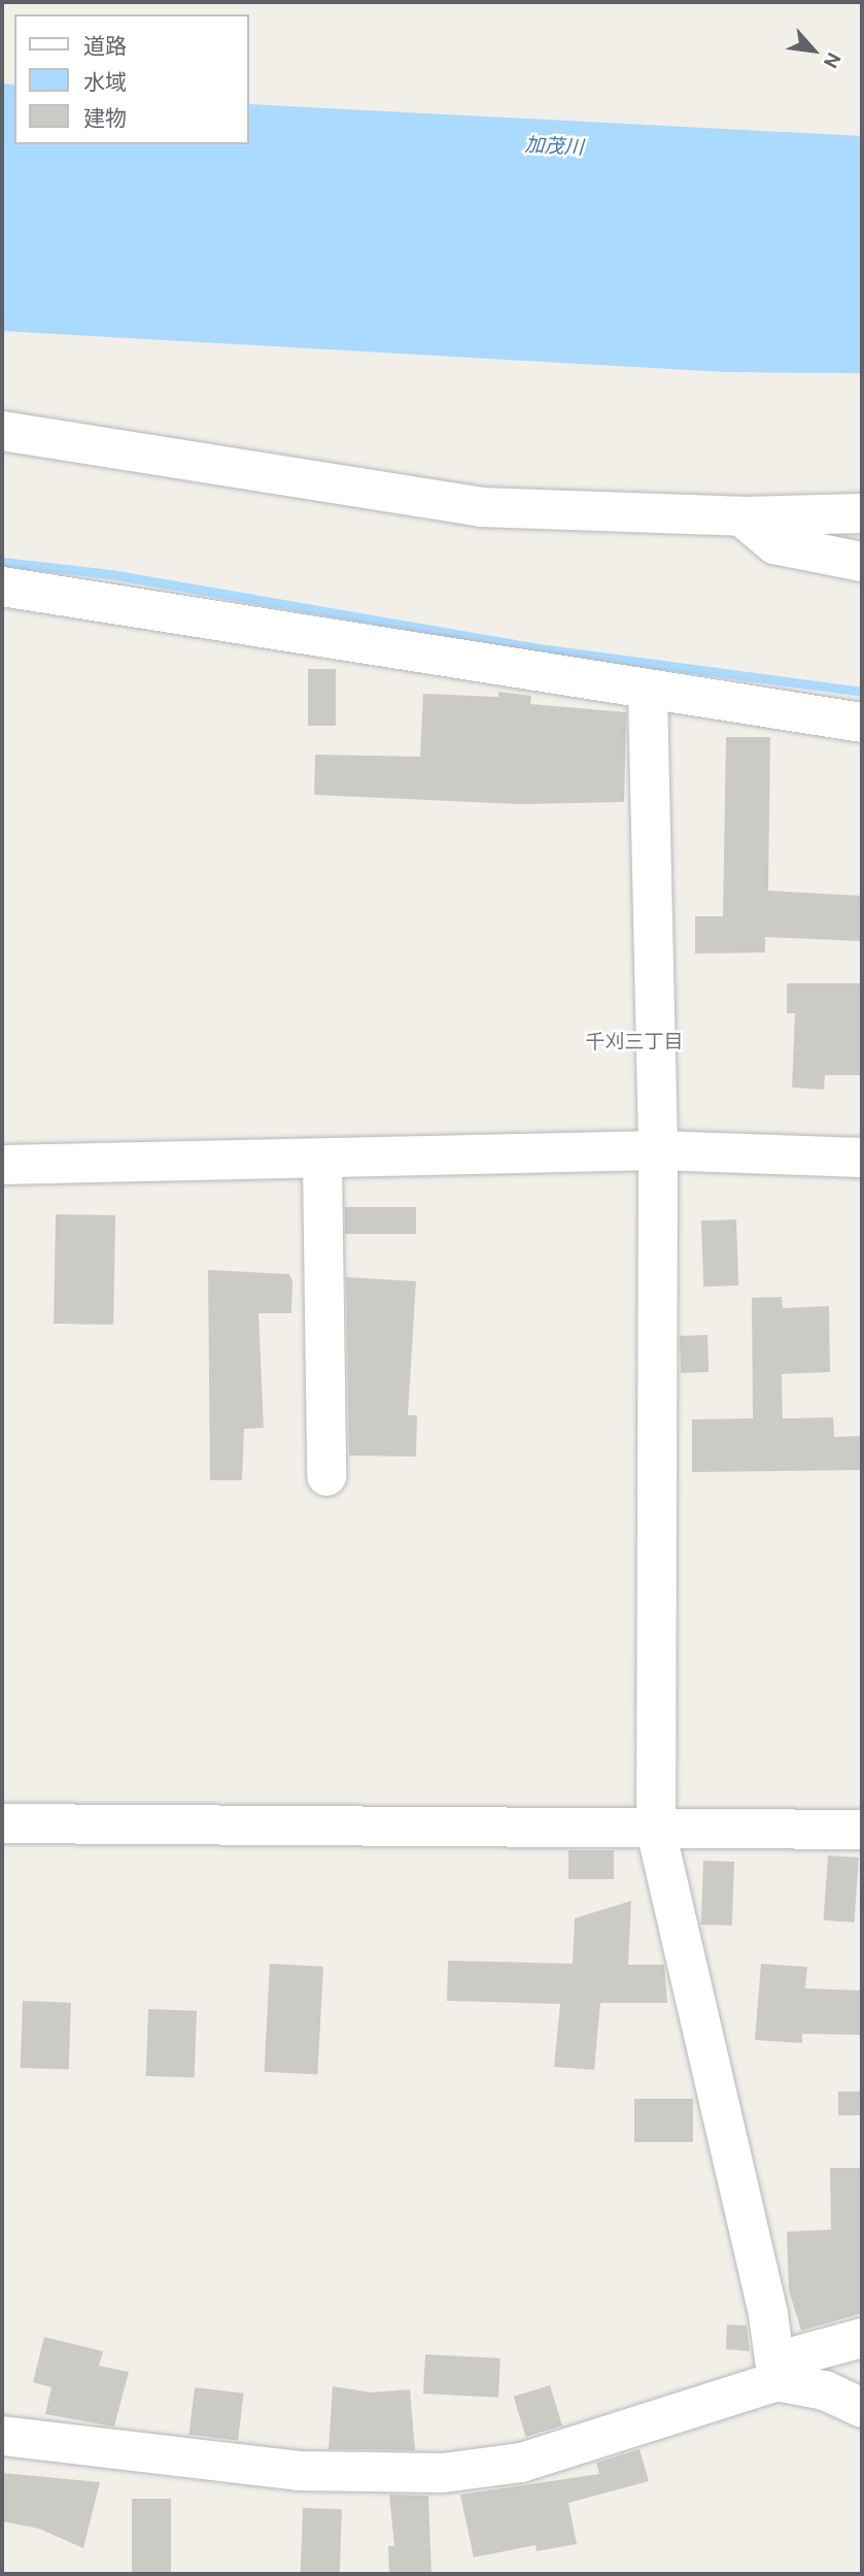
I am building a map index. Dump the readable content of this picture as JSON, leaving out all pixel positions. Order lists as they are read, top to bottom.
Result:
{
  "districts": ["千刈三丁目"],
  "water": ["加茂川"],
  "legend": ["道路", "水域", "建物"],
  "north": "bottom right"
}
